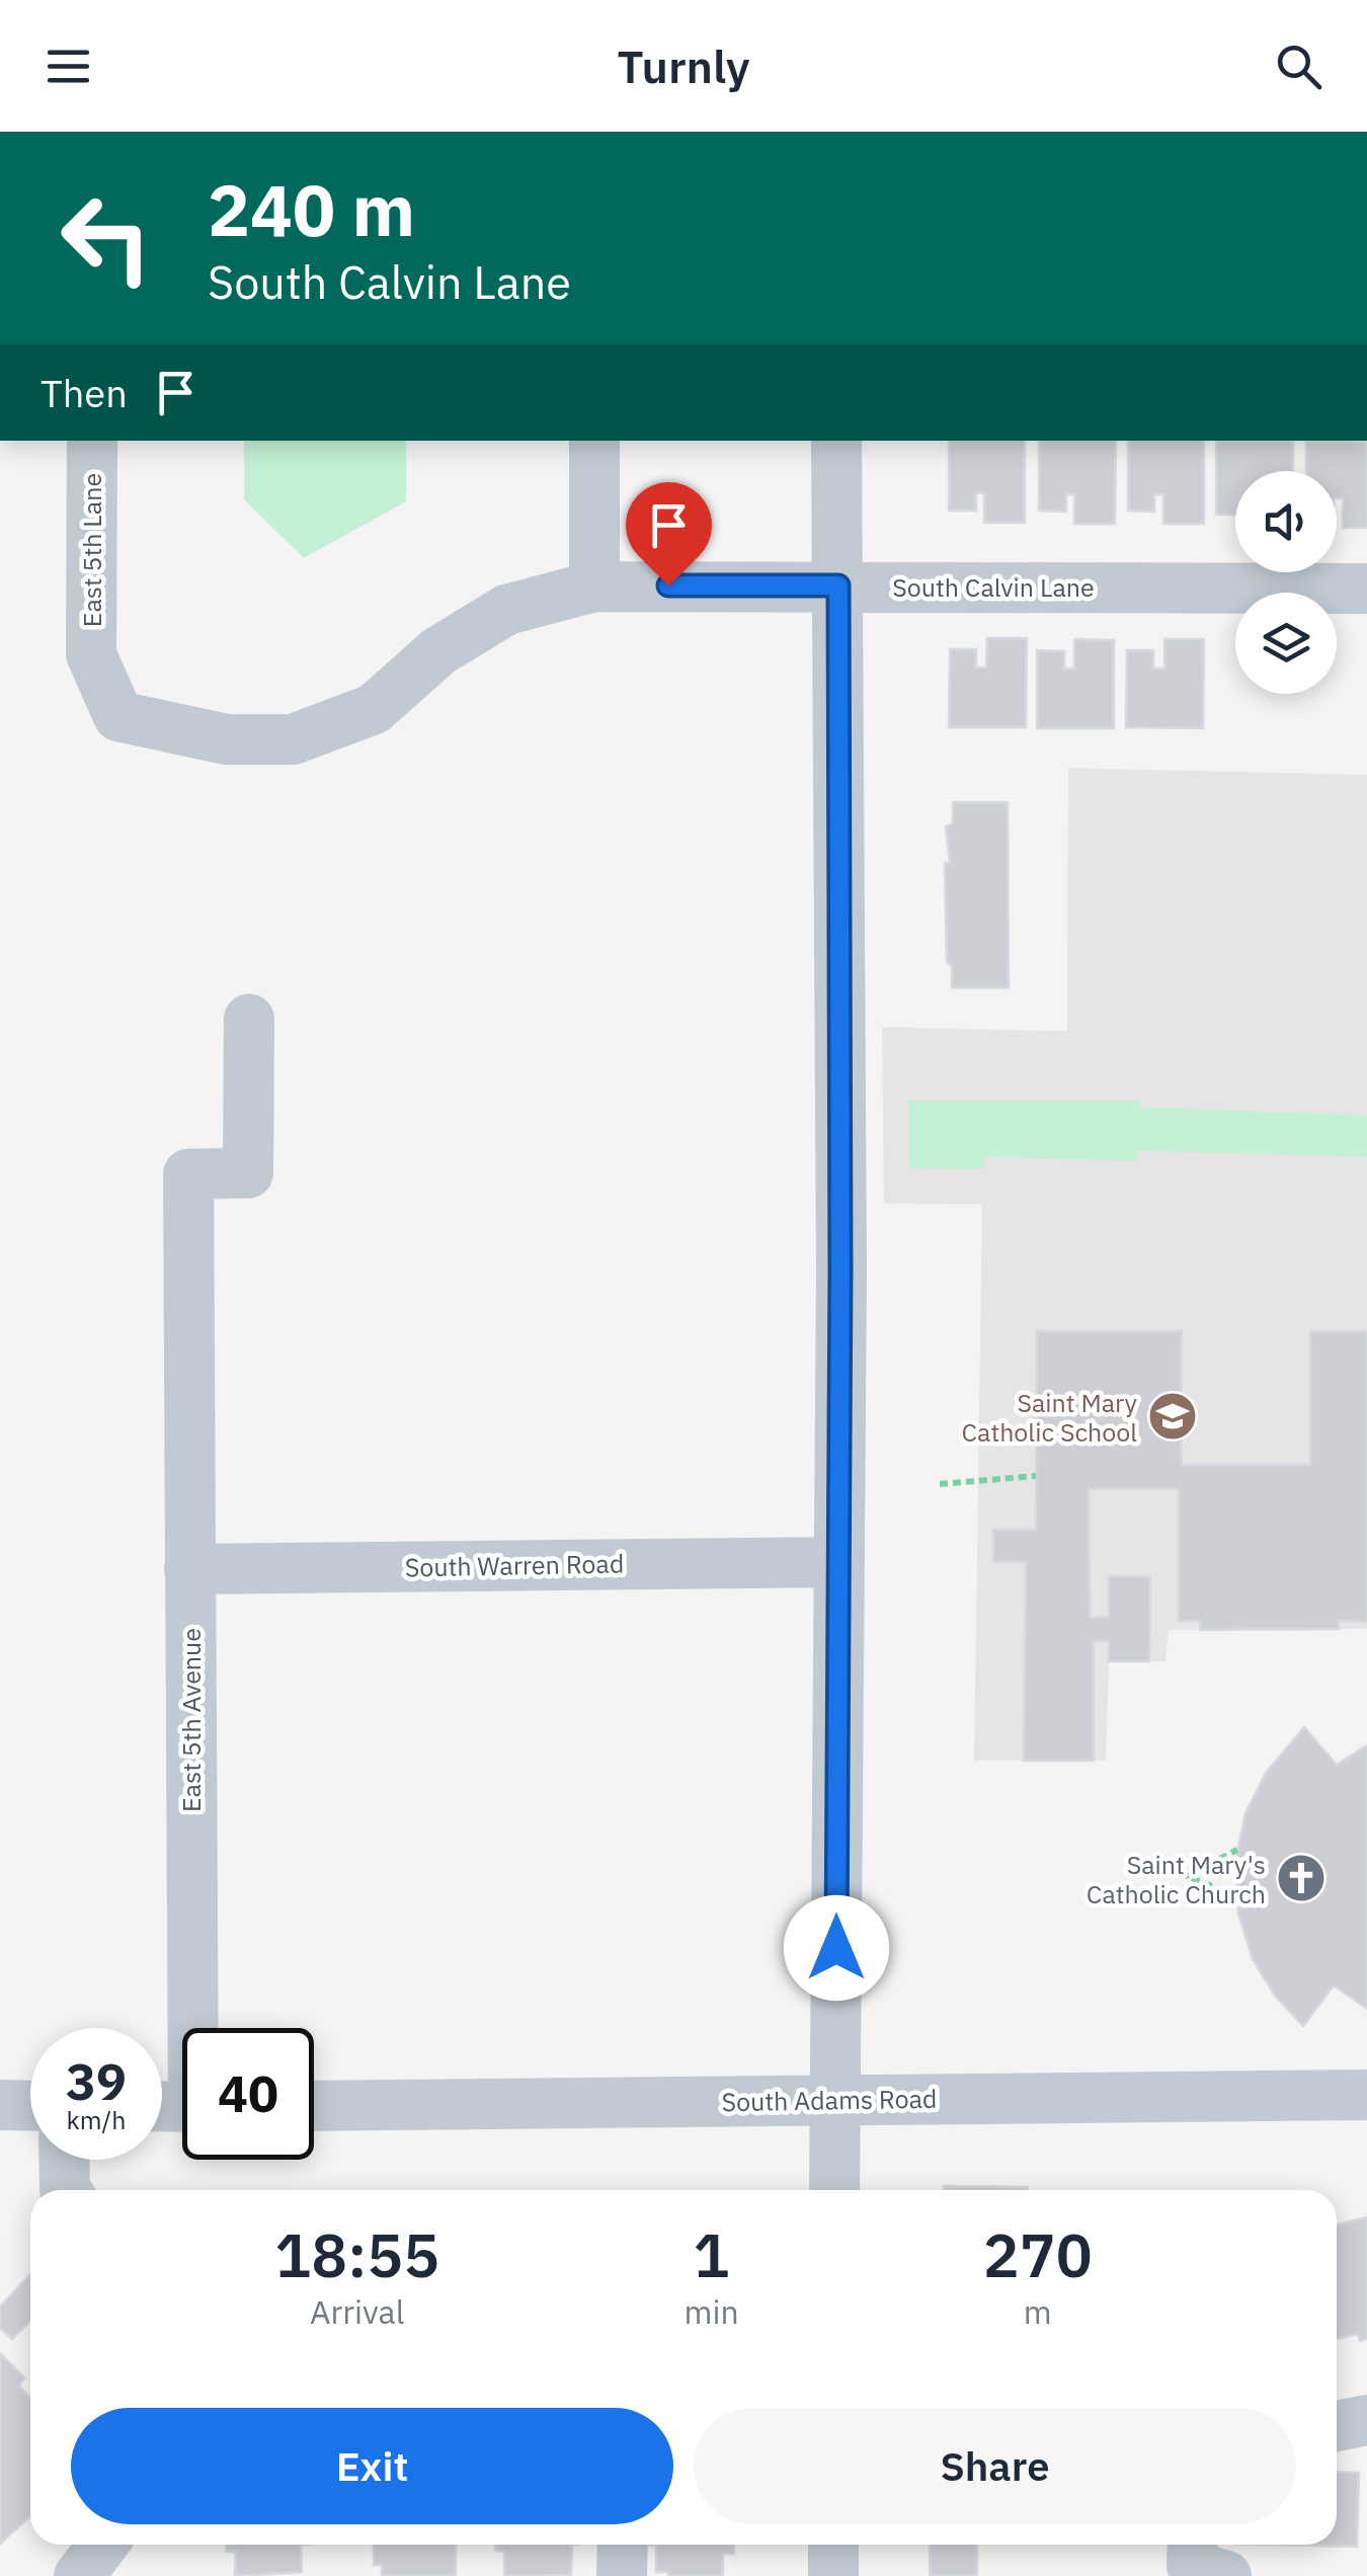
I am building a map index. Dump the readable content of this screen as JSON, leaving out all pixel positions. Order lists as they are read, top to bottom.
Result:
{
  "streets": {
    "street": [
      "East 5th Lane",
      "South Calvin Lane",
      "South Warren Road",
      "East 5th Avenue",
      "South Adams Road"
    ]
  },
  "crossings": [
    ["East 5th Lane", "South Calvin Lane"],
    ["South Warren Road", "East 5th Avenue"]
  ],
  "places": {
    "school or university": ["Saint Mary Catholic School"],
    "church": ["Saint Mary's Catholic Church"]
  },
  "page": {
    "header": "Turnly",
    "turn": ["240 m", "South Calvin Lane"],
    "then": "Then",
    "speed": "39 km/h",
    "limit": "40",
    "eta": [
      "18:55",
      "Arrival",
      "1",
      "min",
      "270",
      "m"
    ],
    "buttons": ["Exit", "Share"]
  }
}
